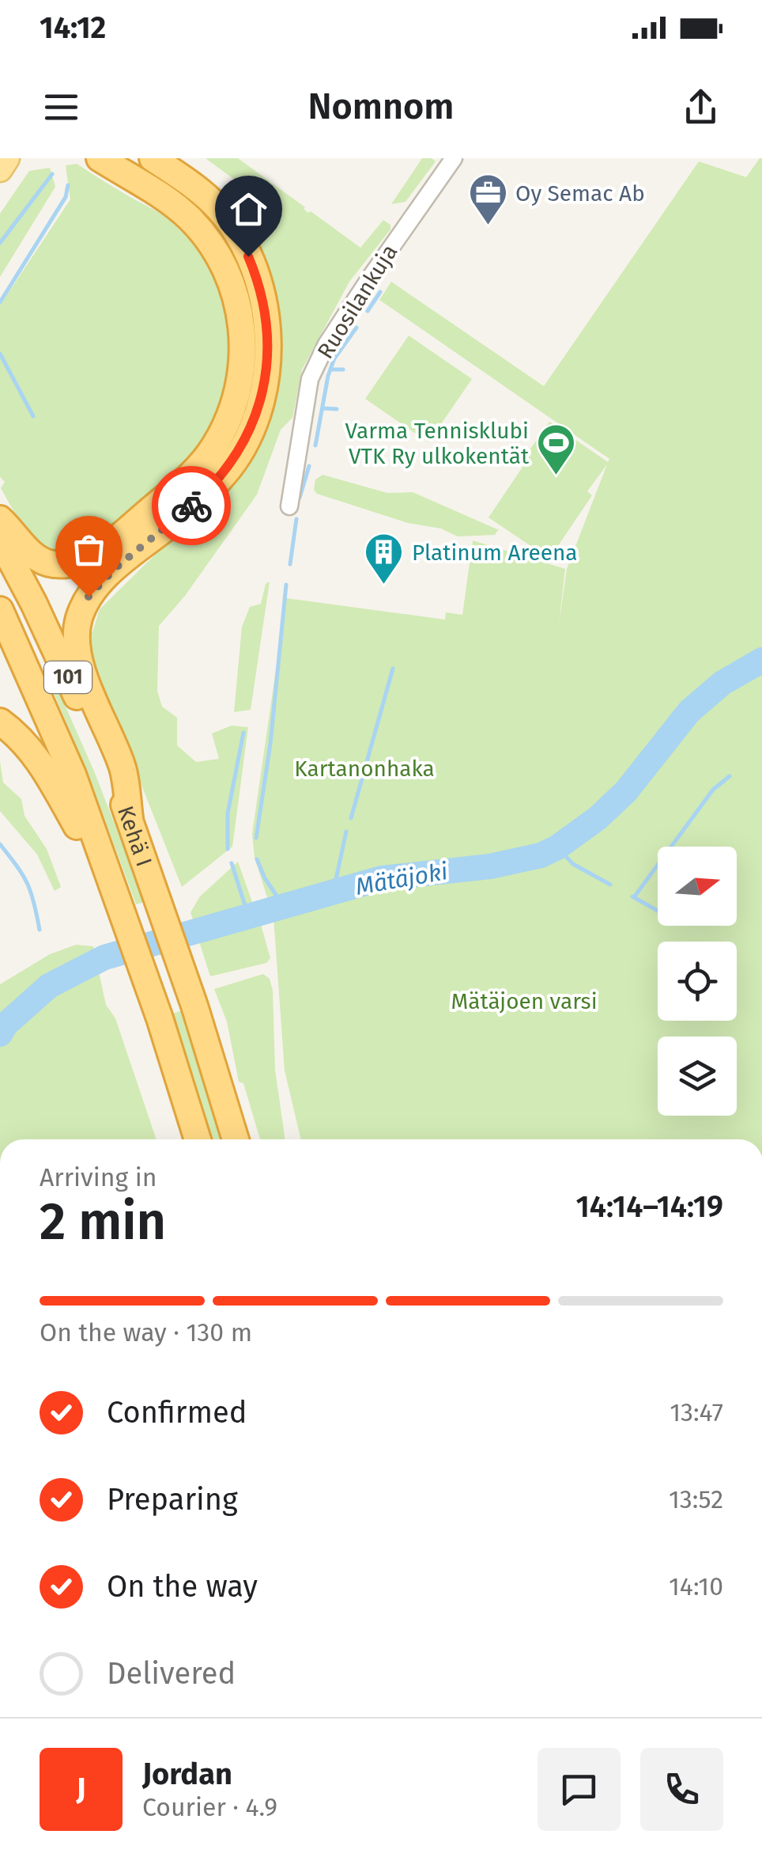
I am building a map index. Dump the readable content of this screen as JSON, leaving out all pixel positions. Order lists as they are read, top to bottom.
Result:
{
  "streets": {
    "highway": ["101", "Kehä I"],
    "street": ["Ruosilankuja"]
  },
  "water": ["Mätäjoki"],
  "parks": ["Kartanonhaka", "Mätäjoen varsi"],
  "places": {
    "office": ["Oy Semac Ab"],
    "sports": ["Varma Tennisklubi VTK Ry ulkokentät"],
    "building": ["Platinum Areena"]
  },
  "north": "right",
  "page": {
    "status": "14:12",
    "header": "Nomnom",
    "heading": ["2 min", "Arriving in", "14:14–14:19"],
    "panel": ["Jordan", "Courier · 4.9"],
    "bar": "On the way · 130 m",
    "list": [
      ["Confirmed", "13:47"],
      ["Preparing", "13:52"],
      ["On the way", "14:10"],
      "Delivered"
    ],
    "round": "J"
  }
}
